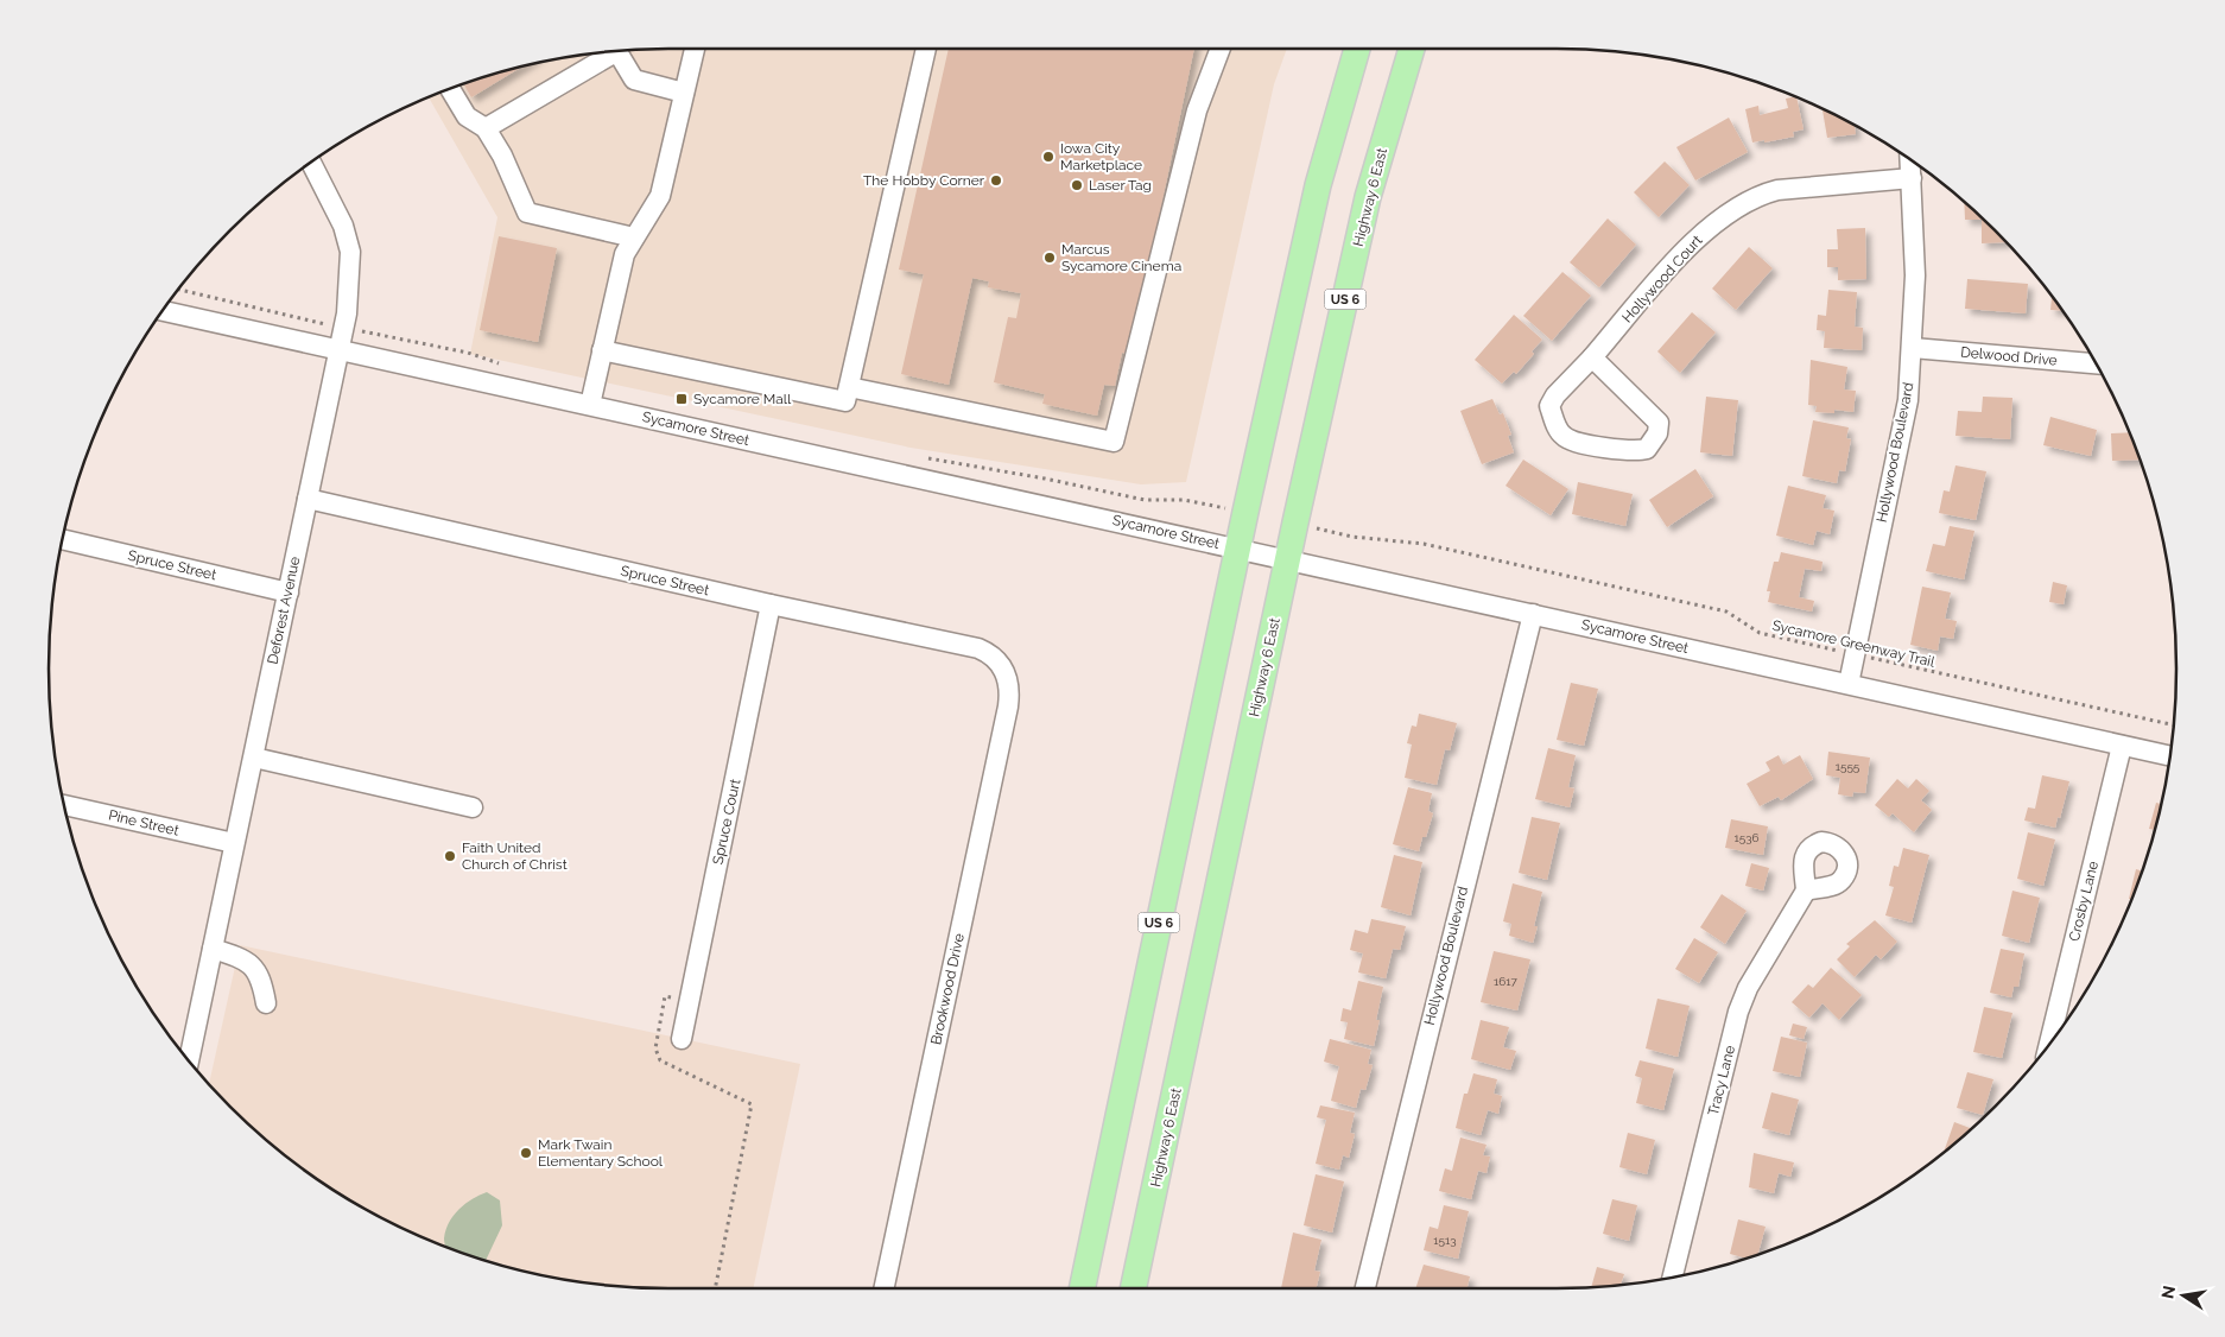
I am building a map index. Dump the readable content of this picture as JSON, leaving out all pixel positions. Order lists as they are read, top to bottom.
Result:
{
  "streets": {
    "main road": ["Highway 6 East", "US 6"],
    "street": [
      "Hollywood Court",
      "Delwood Drive",
      "Sycamore Street",
      "Hollywood Boulevard",
      "Spruce Street",
      "Deforest Avenue",
      "Spruce Court",
      "Pine Street",
      "Crosby Lane",
      "Brookwood Drive",
      "Tracy Lane"
    ],
    "path": ["Sycamore Greenway Trail"]
  },
  "crossings": [
    ["Highway 6 East", "Sycamore Street"],
    ["Highway 6 East", "Sycamore Greenway Trail"],
    ["Hollywood Court", "Hollywood Boulevard"],
    ["US 6", "Sycamore Street"],
    ["Delwood Drive", "Hollywood Boulevard"],
    ["Sycamore Street", "Hollywood Boulevard"],
    ["Sycamore Street", "Deforest Avenue"],
    ["Sycamore Street", "Crosby Lane"],
    ["Hollywood Boulevard", "Sycamore Greenway Trail"],
    ["Spruce Street", "Deforest Avenue"],
    ["Spruce Street", "Spruce Court"],
    ["Spruce Street", "Brookwood Drive"],
    ["Deforest Avenue", "Pine Street"]
  ],
  "places": {
    "other": [
      "Iowa City Marketplace",
      "The Hobby Corner",
      "Laser Tag",
      "Marcus Sycamore Cinema",
      "Faith United Church of Christ",
      "Mark Twain Elementary School"
    ],
    "transit": ["Sycamore Mall"]
  },
  "house_numbers": [
    "1555",
    "1536",
    "1617",
    "1513"
  ],
  "north": "left"
}
